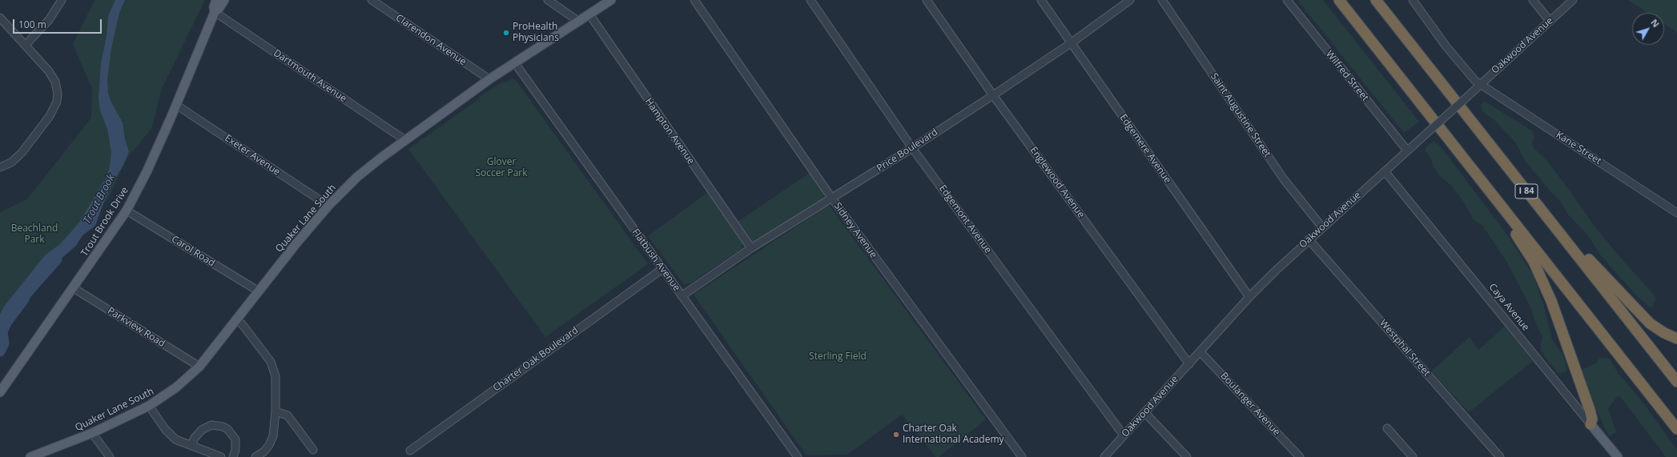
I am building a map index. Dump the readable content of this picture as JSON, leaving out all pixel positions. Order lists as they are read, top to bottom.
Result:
{
  "streets": {
    "highway": ["I 84"],
    "main road": ["Quaker Lane South", "Trout Brook Drive", "Caya Avenue"],
    "street": [
      "Clarendon Avenue",
      "Oakwood Avenue",
      "Dartmouth Avenue",
      "Wilfred Street",
      "Saint Augustine Street",
      "Hampton Avenue",
      "Kane Street",
      "Edgemere Avenue",
      "Price Boulevard",
      "Exeter Avenue",
      "Englewood Avenue",
      "Edgemont Avenue",
      "Sidney Avenue",
      "Carol Road",
      "Flatbush Avenue",
      "Parkview Road",
      "Westphal Street",
      "Charter Oak Boulevard",
      "Boulanger Avenue"
    ]
  },
  "crossings": [
    ["Clarendon Avenue", "Quaker Lane South"],
    ["Oakwood Avenue", "Wilfred Street"],
    ["Oakwood Avenue", "Saint Augustine Street"],
    ["Oakwood Avenue", "Kane Street"],
    ["Oakwood Avenue", "Edgemere Avenue"],
    ["Oakwood Avenue", "Englewood Avenue"],
    ["Oakwood Avenue", "Edgemont Avenue"],
    ["Oakwood Avenue", "Caya Avenue"],
    ["Oakwood Avenue", "Westphal Street"],
    ["Oakwood Avenue", "Boulanger Avenue"],
    ["Dartmouth Avenue", "Quaker Lane South"],
    ["Dartmouth Avenue", "Trout Brook Drive"],
    ["Hampton Avenue", "Price Boulevard"],
    ["Hampton Avenue", "Quaker Lane South"],
    ["Edgemere Avenue", "Price Boulevard"],
    ["Price Boulevard", "Englewood Avenue"],
    ["Price Boulevard", "Edgemont Avenue"],
    ["Price Boulevard", "Sidney Avenue"],
    ["Price Boulevard", "Flatbush Avenue"],
    ["Exeter Avenue", "Quaker Lane South"],
    ["Exeter Avenue", "Trout Brook Drive"],
    ["Quaker Lane South", "Carol Road"],
    ["Quaker Lane South", "Flatbush Avenue"],
    ["Quaker Lane South", "Parkview Road"],
    ["Trout Brook Drive", "Carol Road"],
    ["Trout Brook Drive", "Parkview Road"],
    ["Flatbush Avenue", "Charter Oak Boulevard"]
  ],
  "water": ["Trout Brook"],
  "parks": ["Glover Soccer Park", "Beachland Park", "Sterling Field"],
  "places": ["ProHealth Physicians", "Charter Oak International Academy"],
  "scale_bar": "100 m",
  "north": "top right"
}
